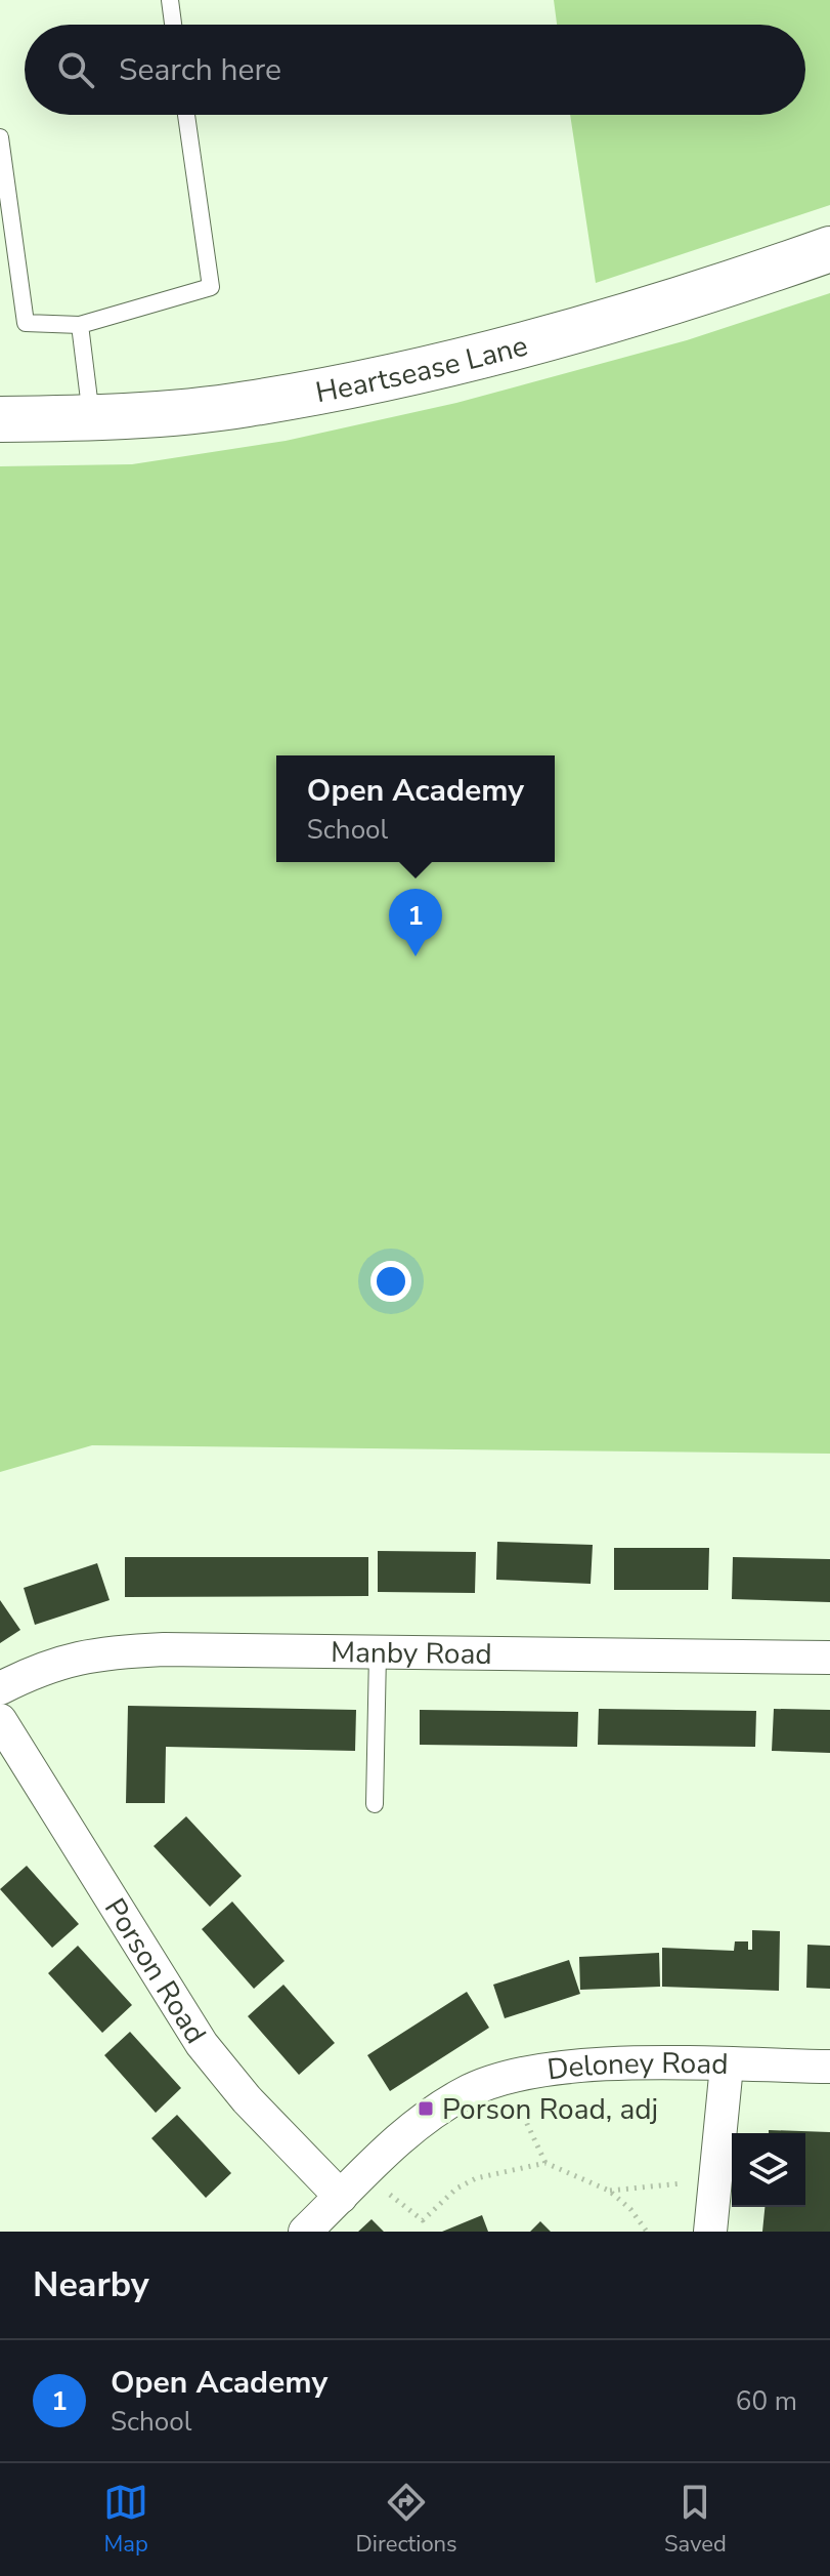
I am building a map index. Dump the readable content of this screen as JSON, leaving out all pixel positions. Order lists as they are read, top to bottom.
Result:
{
  "streets": {
    "highway": ["Heartsease Lane"],
    "street": ["Manby Road", "Porson Road", "Deloney Road"]
  },
  "crossings": [
    ["Porson Road", "Deloney Road"]
  ],
  "places": {
    "transit": ["Porson Road, adj"]
  },
  "page": {
    "search": "Search here",
    "popup": ["Open Academy", "School"],
    "pins": "1",
    "heading": "Nearby",
    "list": [
      {
        "mark": "1",
        "name": "Open Academy",
        "note": "School",
        "value": "60 m"
      }
    ],
    "nav": ["Map", "Directions", "Saved"]
  }
}
